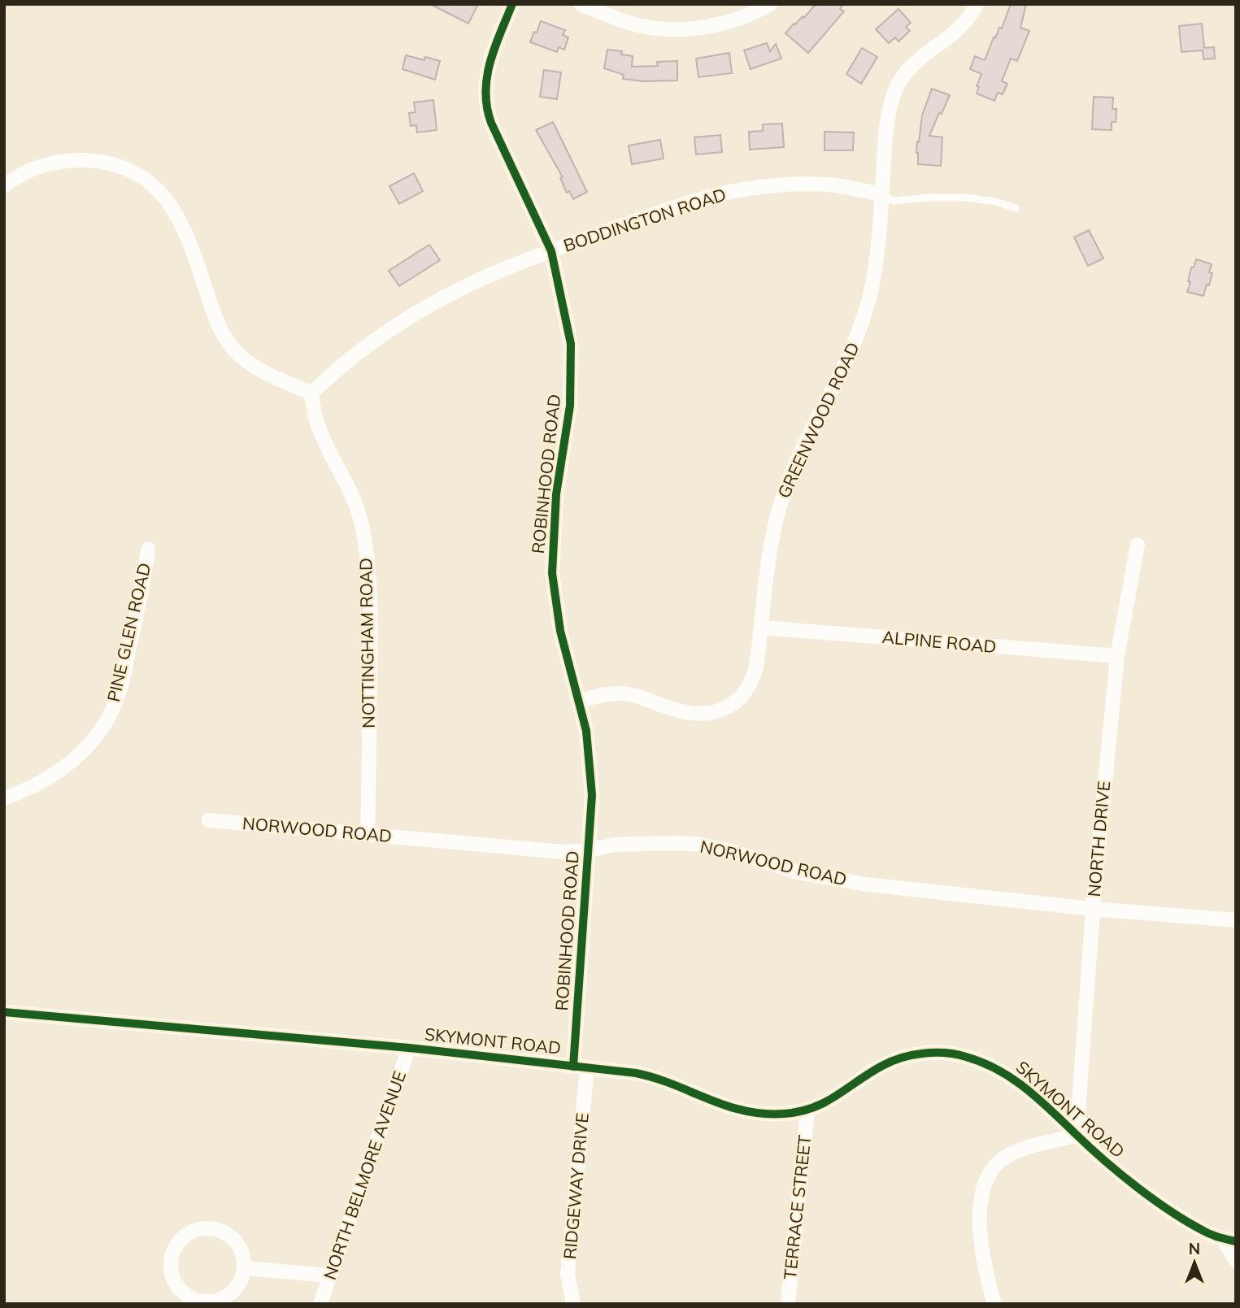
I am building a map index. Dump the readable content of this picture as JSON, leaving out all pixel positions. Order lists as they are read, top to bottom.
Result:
{
  "streets": {
    "street": [
      "BODDINGTON ROAD",
      "GREENWOOD ROAD",
      "ROBINHOOD ROAD",
      "PINE GLEN ROAD",
      "ALPINE ROAD",
      "NOTTINGHAM ROAD",
      "NORWOOD ROAD",
      "NORTH DRIVE",
      "SKYMONT ROAD",
      "NORTH BELMORE AVENUE",
      "RIDGEWAY DRIVE",
      "TERRACE STREET"
    ]
  },
  "crossings": [
    ["BODDINGTON ROAD", "GREENWOOD ROAD"],
    ["BODDINGTON ROAD", "ROBINHOOD ROAD"],
    ["BODDINGTON ROAD", "NOTTINGHAM ROAD"],
    ["GREENWOOD ROAD", "ROBINHOOD ROAD"],
    ["GREENWOOD ROAD", "ALPINE ROAD"],
    ["ROBINHOOD ROAD", "NORWOOD ROAD"],
    ["ROBINHOOD ROAD", "SKYMONT ROAD"],
    ["ROBINHOOD ROAD", "RIDGEWAY DRIVE"],
    ["ALPINE ROAD", "NORTH DRIVE"],
    ["NOTTINGHAM ROAD", "NORWOOD ROAD"],
    ["NORWOOD ROAD", "NORTH DRIVE"],
    ["NORTH DRIVE", "SKYMONT ROAD"],
    ["SKYMONT ROAD", "NORTH BELMORE AVENUE"],
    ["SKYMONT ROAD", "RIDGEWAY DRIVE"],
    ["SKYMONT ROAD", "TERRACE STREET"]
  ],
  "north": "top"
}
